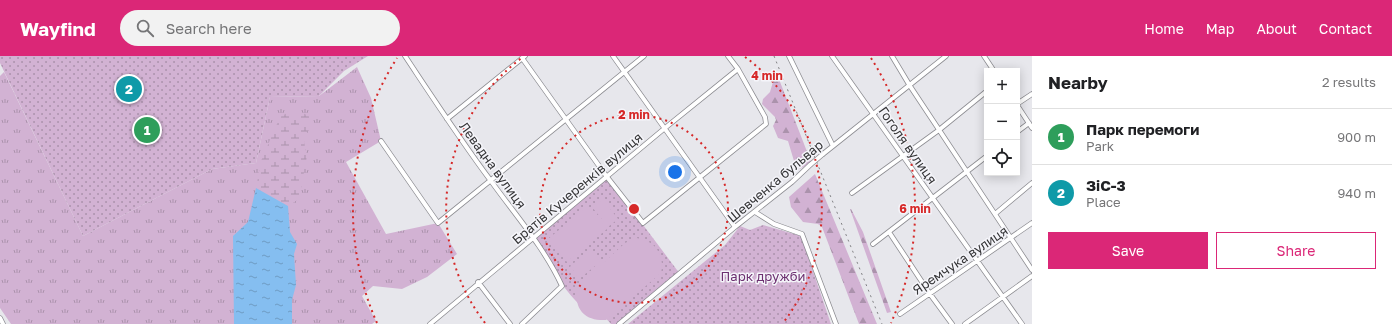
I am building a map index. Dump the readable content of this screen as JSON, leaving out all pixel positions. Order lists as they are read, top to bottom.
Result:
{
  "streets": {
    "street": [
      "Гоголя вулиця",
      "Левадна вулиця",
      "Шевченка бульвар",
      "Братів Кучеренків вулиця",
      "Яремчука вулиця"
    ]
  },
  "crossings": [
    ["Гоголя вулиця", "Шевченка бульвар"],
    ["Гоголя вулиця", "Яремчука вулиця"],
    ["Левадна вулиця", "Братів Кучеренків вулиця"]
  ],
  "parks": ["Парк дружби"],
  "page": {
    "header": "Wayfind",
    "search": "Search here",
    "nav": [
      "Home",
      "Map",
      "About",
      "Contact"
    ],
    "heading": ["Nearby", "2 results"],
    "map_buttons": ["+", "−"],
    "pins": ["2", "1"],
    "list": [
      {
        "mark": "1",
        "name": "Парк перемоги",
        "note": "Park",
        "value": "900 m"
      },
      {
        "mark": "2",
        "name": "ЗіС-3",
        "note": "Place",
        "value": "940 m"
      }
    ],
    "buttons": ["Save", "Share"]
  },
  "rings": ["4 min", "2 min", "6 min"]
}
